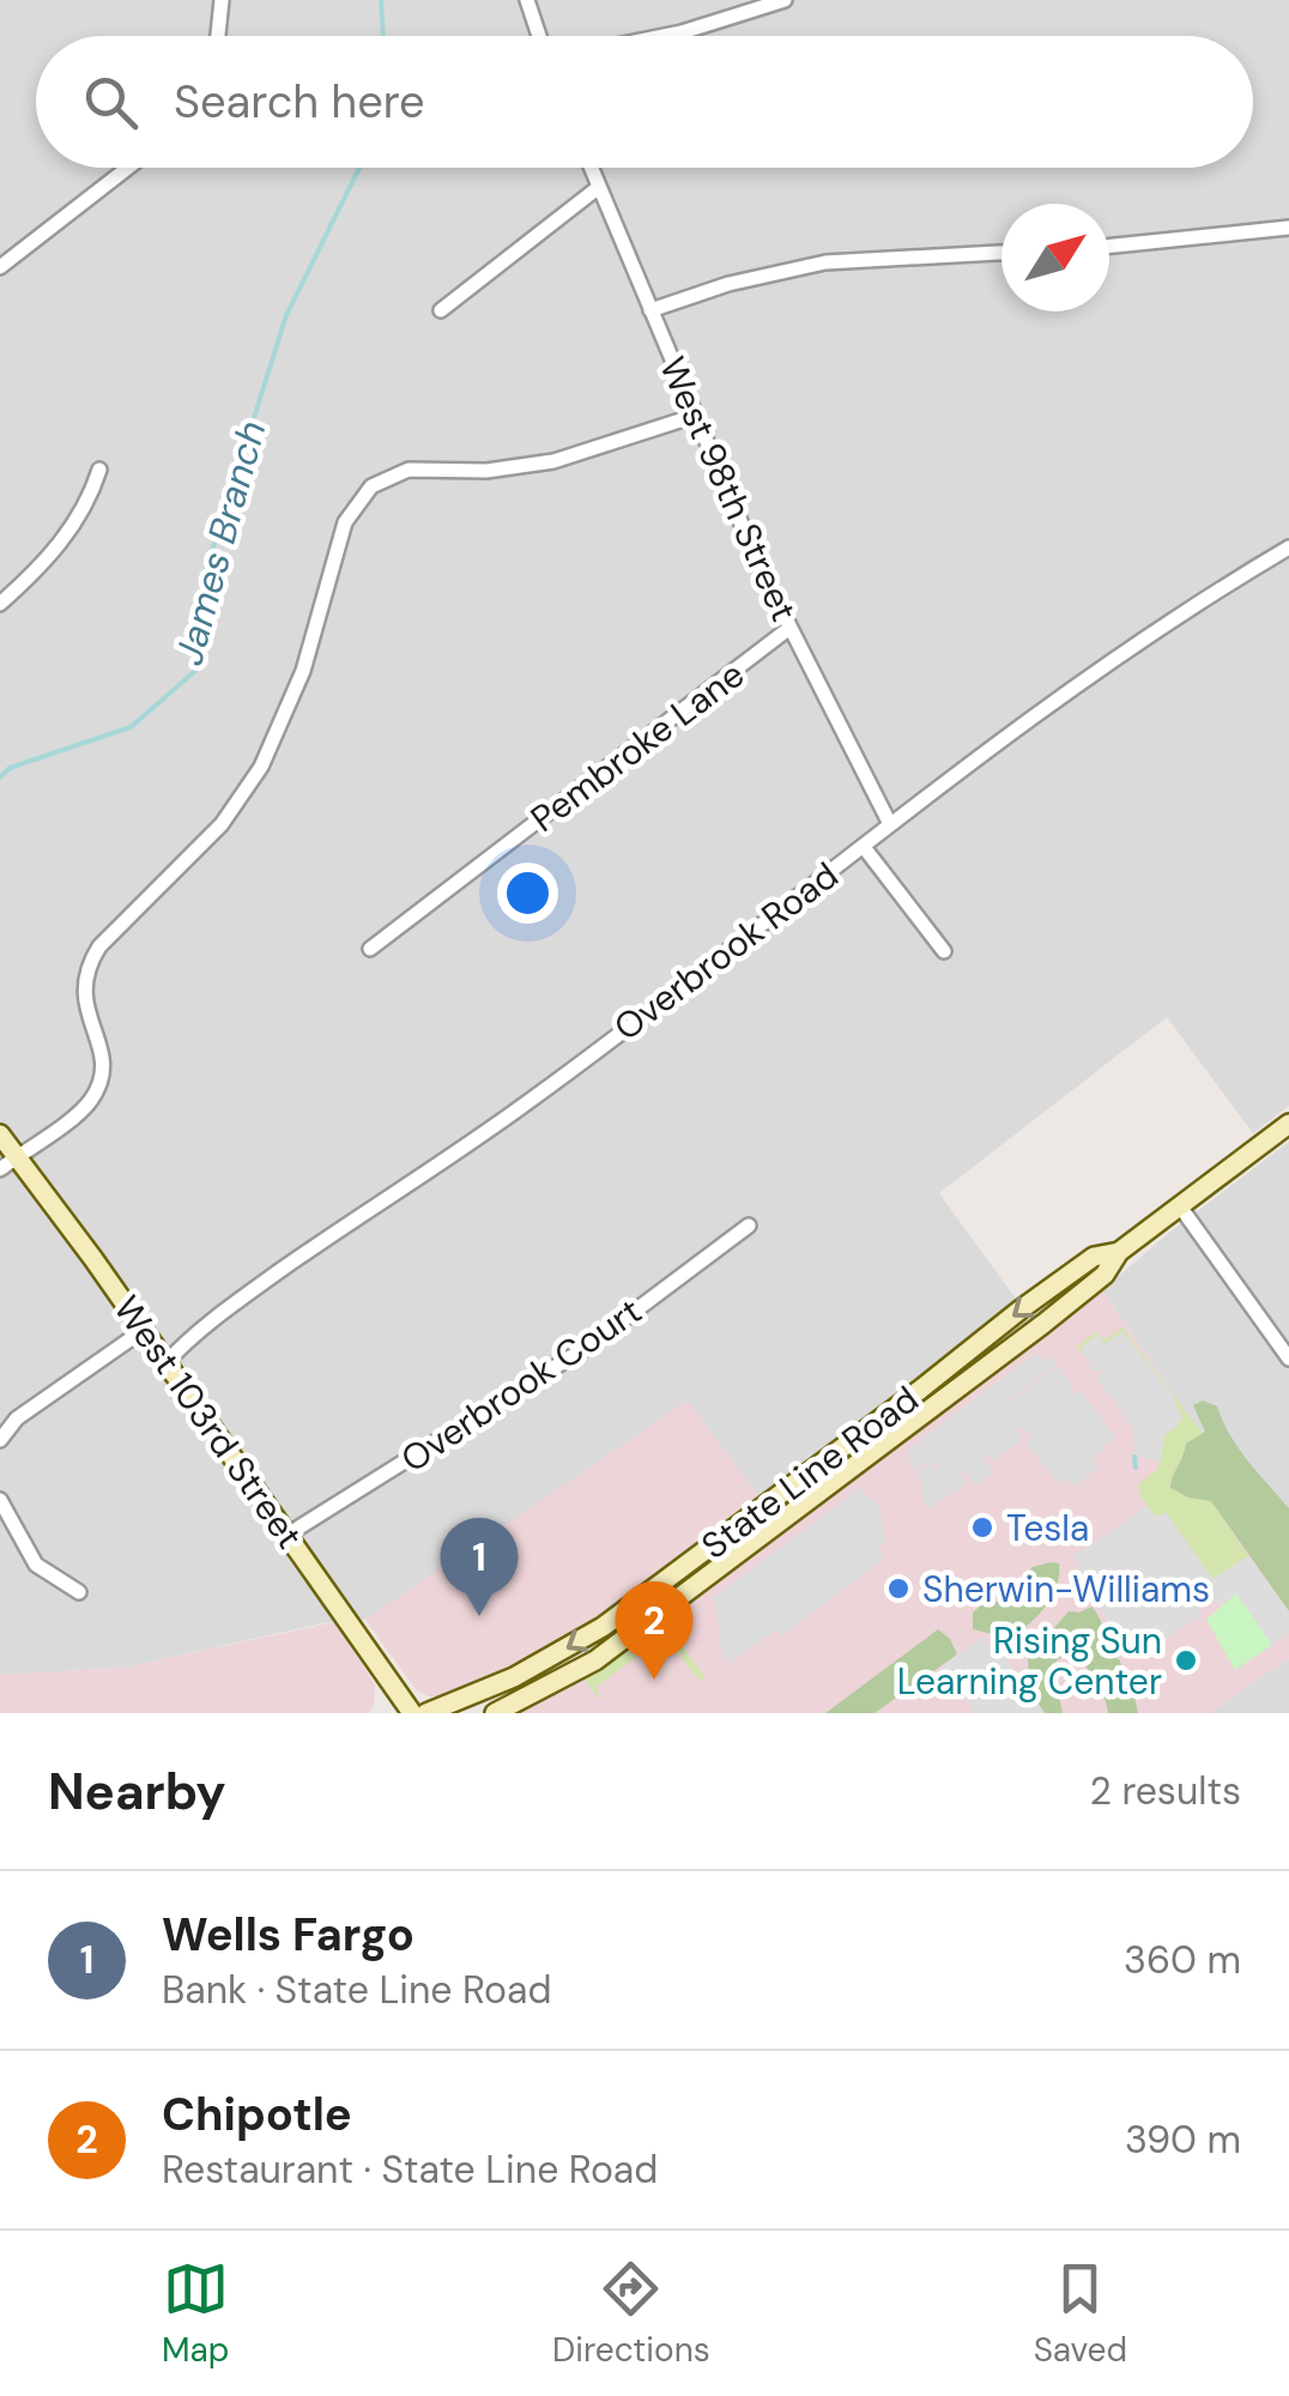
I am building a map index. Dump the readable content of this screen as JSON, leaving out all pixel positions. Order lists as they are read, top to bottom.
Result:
{
  "streets": {
    "main road": ["West 103rd Street", "State Line Road"],
    "street": [
      "West 98th Street",
      "Pembroke Lane",
      "Overbrook Road",
      "Overbrook Court"
    ]
  },
  "crossings": [
    ["West 98th Street", "Pembroke Lane"],
    ["West 98th Street", "Overbrook Road"],
    ["Overbrook Road", "West 103rd Street"],
    ["Overbrook Court", "West 103rd Street"]
  ],
  "water": ["James Branch"],
  "places": ["Tesla", "Sherwin-Williams", "Rising Sun Learning Center"],
  "north": "top right",
  "page": {
    "search": "Search here",
    "pins": ["1", "2"],
    "heading": ["Nearby", "2 results"],
    "list": [
      {
        "mark": "1",
        "name": "Wells Fargo",
        "note": "Bank · State Line Road",
        "value": "360 m"
      },
      {
        "mark": "2",
        "name": "Chipotle",
        "note": "Restaurant · State Line Road",
        "value": "390 m"
      }
    ],
    "nav": ["Map", "Directions", "Saved"]
  }
}
